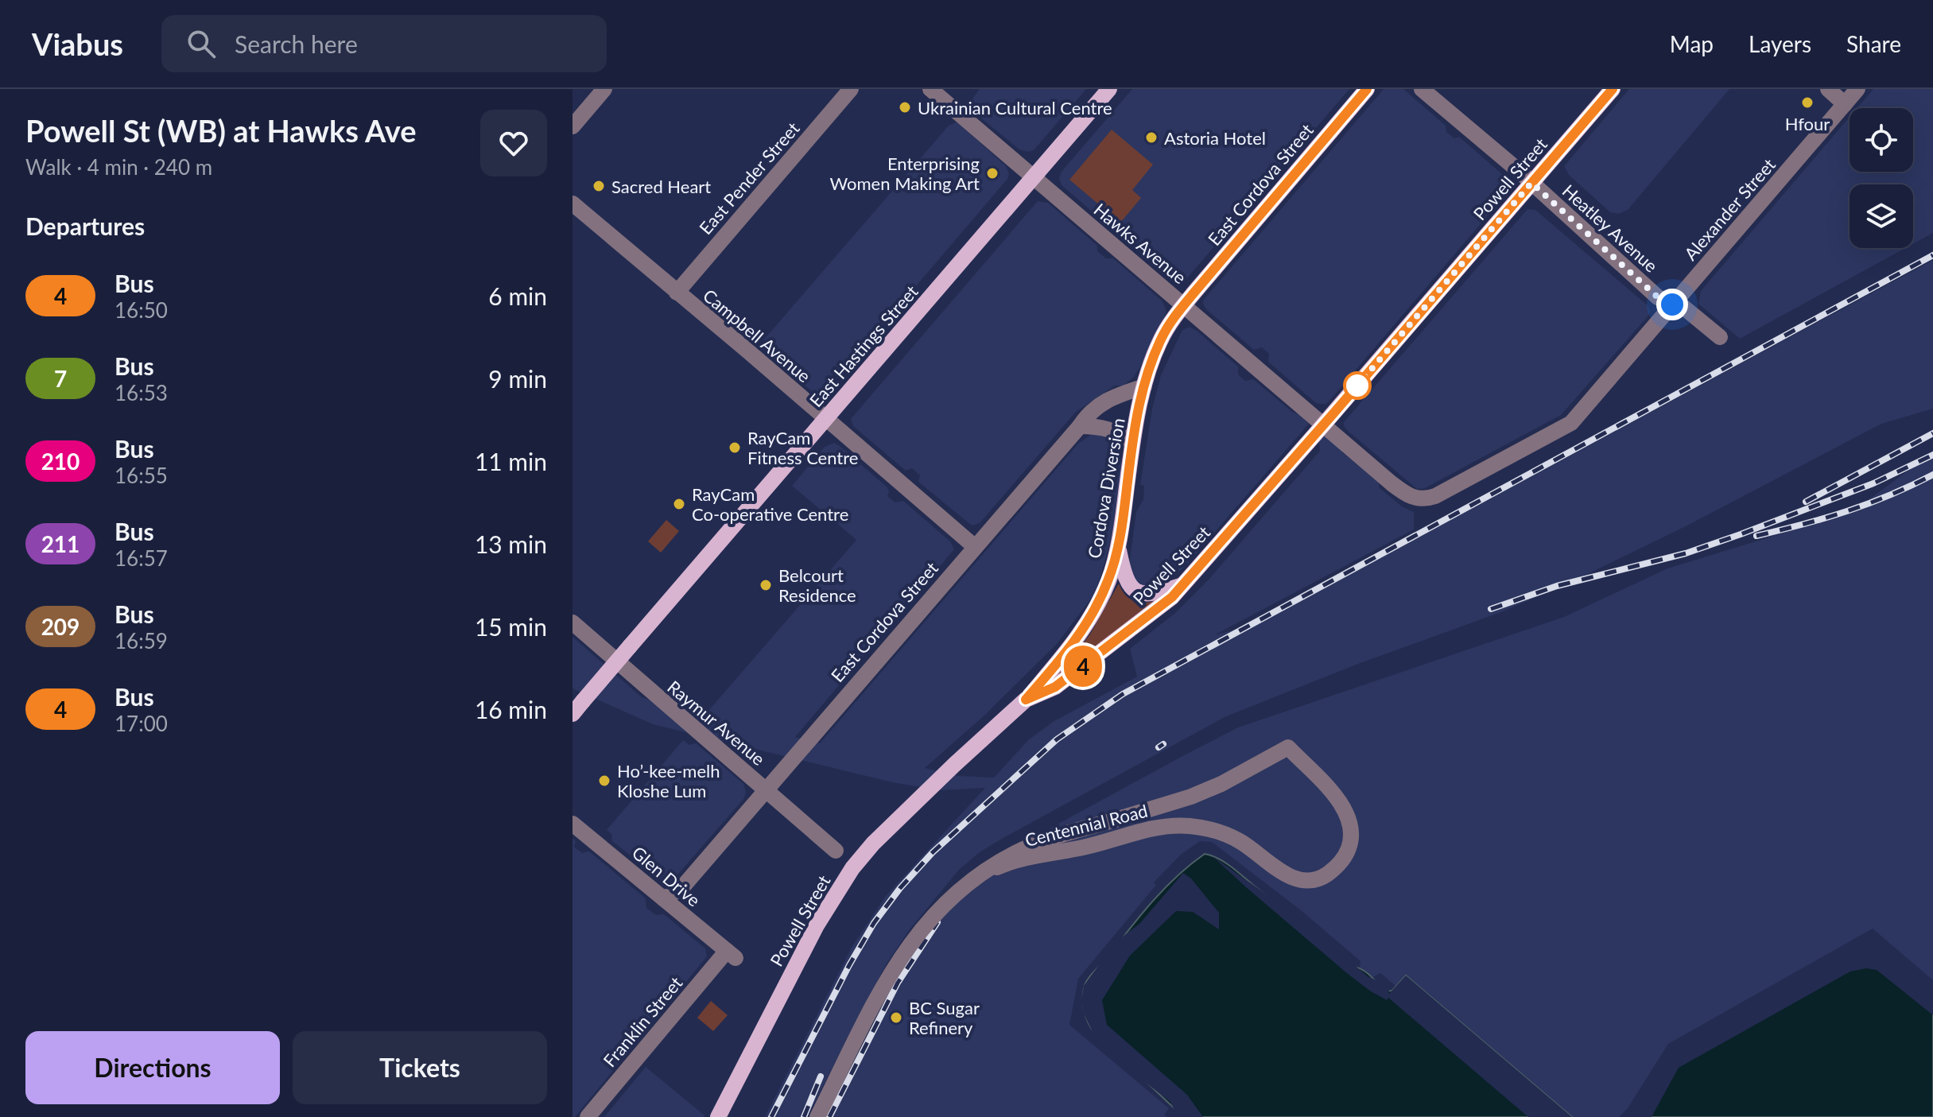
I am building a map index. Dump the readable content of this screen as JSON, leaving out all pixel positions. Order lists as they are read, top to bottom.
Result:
{
  "streets": {
    "main road": [
      "Powell Street",
      "East Cordova Street",
      "East Hastings Street",
      "Cordova Diversion"
    ],
    "street": [
      "East Pender Street",
      "Alexander Street",
      "Heatley Avenue",
      "Hawks Avenue",
      "Campbell Avenue",
      "Raymur Avenue",
      "Centennial Road",
      "Glen Drive",
      "Franklin Street"
    ]
  },
  "crossings": [
    ["East Pender Street", "Campbell Avenue"],
    ["Powell Street", "Heatley Avenue"],
    ["Powell Street", "Hawks Avenue"],
    ["Powell Street", "Cordova Diversion"],
    ["East Cordova Street", "Hawks Avenue"],
    ["East Cordova Street", "Campbell Avenue"],
    ["East Cordova Street", "Cordova Diversion"],
    ["East Cordova Street", "Raymur Avenue"],
    ["East Cordova Street", "Glen Drive"],
    ["Alexander Street", "Heatley Avenue"],
    ["Alexander Street", "Hawks Avenue"],
    ["Hawks Avenue", "East Hastings Street"],
    ["Hawks Avenue", "Cordova Diversion"],
    ["Campbell Avenue", "East Hastings Street"],
    ["Glen Drive", "Franklin Street"]
  ],
  "places": [
    "Hfour",
    "Ukrainian Cultural Centre",
    "Astoria Hotel",
    "Enterprising Women Making Art",
    "Sacred Heart",
    "RayCam Fitness Centre",
    "RayCam Co-operative Centre",
    "Belcourt Residence",
    "Ho’-kee-melh Kloshe Lum",
    "BC Sugar Refinery"
  ],
  "lines": ["bus line 4"],
  "page": {
    "header": "Viabus",
    "search": "Search here",
    "nav": ["Map", "Layers", "Share"],
    "heading": [
      ["Powell St (WB) at Hawks Ave", "Walk · 4 min · 240 m"],
      "Departures"
    ],
    "on_map": "4",
    "list": [
      {
        "mark": "4",
        "name": "Bus",
        "note": "16:50",
        "value": "6 min"
      },
      {
        "mark": "7",
        "name": "Bus",
        "note": "16:53",
        "value": "9 min"
      },
      {
        "mark": "210",
        "name": "Bus",
        "note": "16:55",
        "value": "11 min"
      },
      {
        "mark": "211",
        "name": "Bus",
        "note": "16:57",
        "value": "13 min"
      },
      {
        "mark": "209",
        "name": "Bus",
        "note": "16:59",
        "value": "15 min"
      },
      {
        "mark": "4",
        "name": "Bus",
        "note": "17:00",
        "value": "16 min"
      }
    ],
    "buttons": ["Directions", "Tickets"]
  }
}
